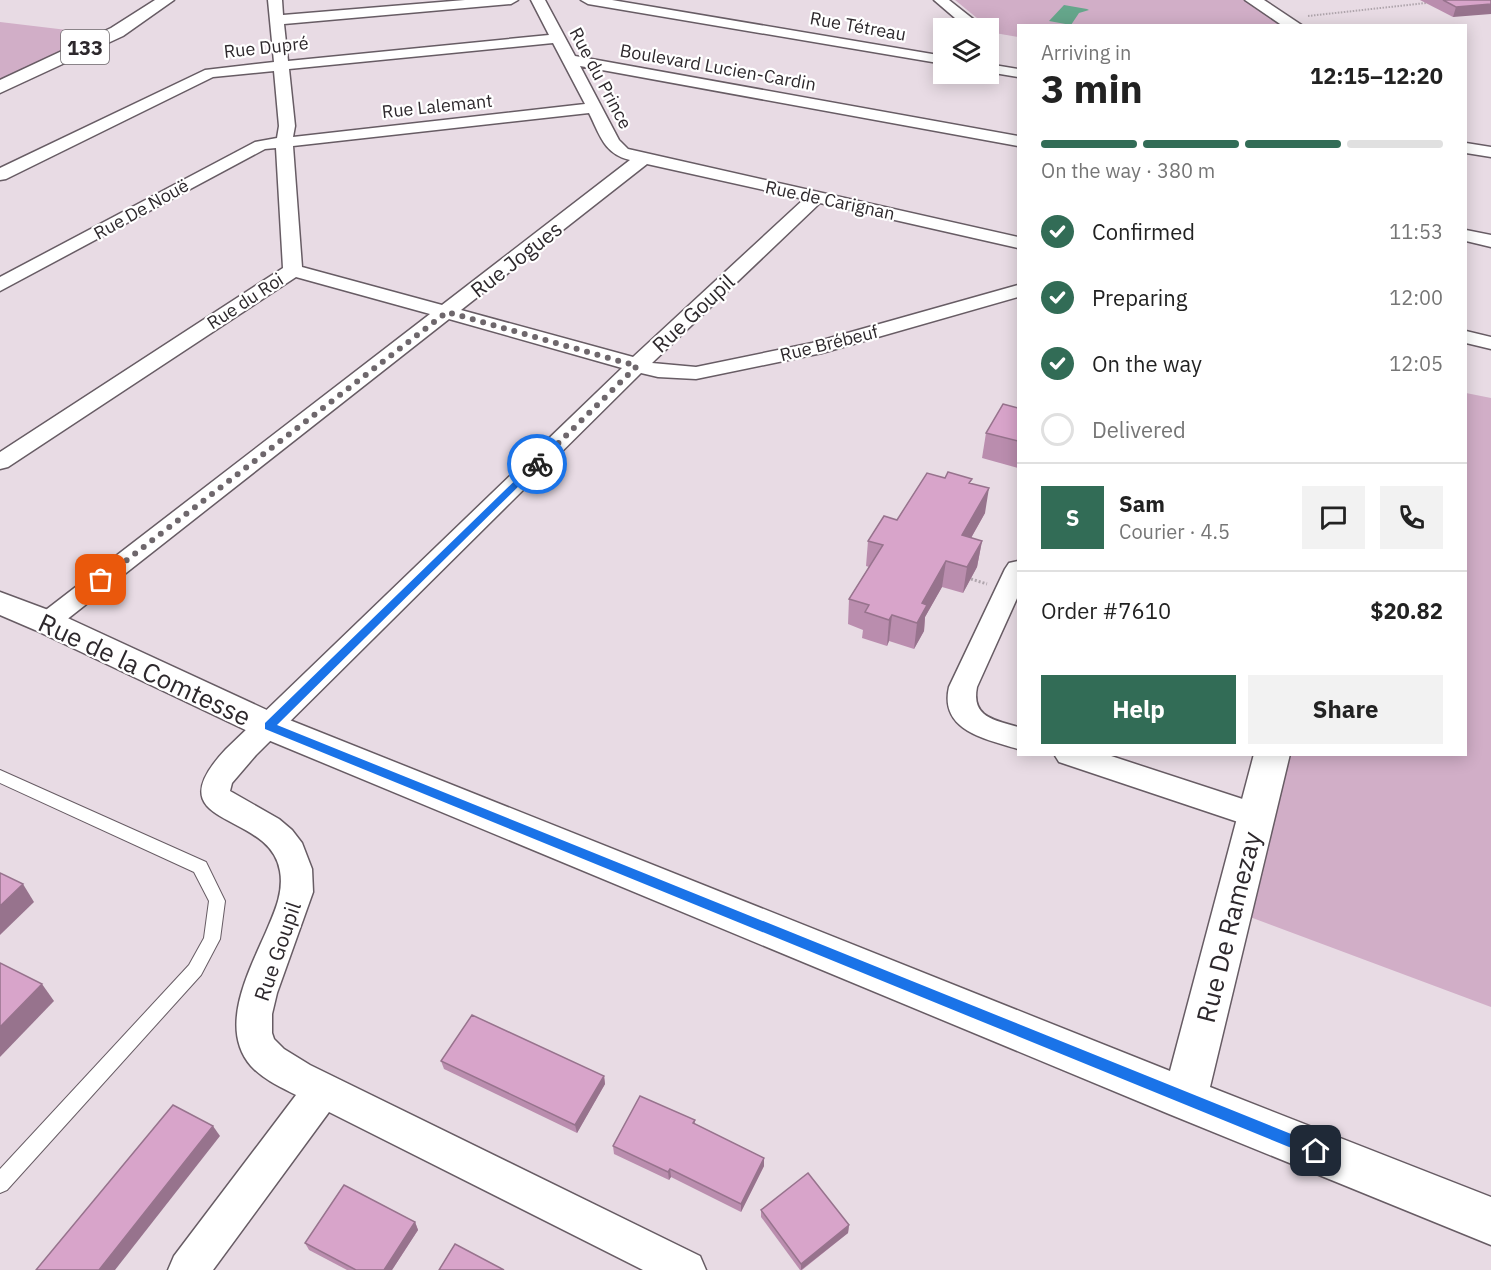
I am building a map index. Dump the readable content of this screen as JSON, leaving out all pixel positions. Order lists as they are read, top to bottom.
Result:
{
  "streets": {
    "street": [
      "Rue Tétreau",
      "133",
      "Rue Dupré",
      "Boulevard Lucien-Cardin",
      "Rue du Prince",
      "Rue Lalemant",
      "Rue de Carignan",
      "Rue De Nouë",
      "Rue Jogues",
      "Rue du Roi",
      "Rue Goupil",
      "Rue Brébeuf",
      "Rue de la Comtesse",
      "Rue De Ramezay"
    ]
  },
  "crossings": [
    ["Rue Dupré", "Rue du Prince"],
    ["Rue Dupré", "Rue du Roi"],
    ["Boulevard Lucien-Cardin", "Rue du Prince"],
    ["Rue du Prince", "Rue Lalemant"],
    ["Rue du Prince", "Rue de Carignan"],
    ["Rue du Prince", "Rue Jogues"],
    ["Rue Lalemant", "Rue De Nouë"],
    ["Rue Lalemant", "Rue du Roi"],
    ["Rue de Carignan", "Rue Jogues"],
    ["Rue de Carignan", "Rue Goupil"],
    ["Rue De Nouë", "Rue du Roi"],
    ["Rue Jogues", "Rue Brébeuf"],
    ["Rue Jogues", "Rue de la Comtesse"],
    ["Rue du Roi", "Rue Brébeuf"],
    ["Rue Goupil", "Rue Brébeuf"],
    ["Rue Goupil", "Rue de la Comtesse"],
    ["Rue de la Comtesse", "Rue De Ramezay"]
  ],
  "page": {
    "heading": ["3 min", "Arriving in", "12:15–12:20"],
    "panel": [
      "Sam",
      "Courier · 4.5",
      "Order #7610",
      "$20.82"
    ],
    "bar": "On the way · 380 m",
    "list": [
      ["Confirmed", "11:53"],
      ["Preparing", "12:00"],
      ["On the way", "12:05"],
      "Delivered"
    ],
    "round": "S",
    "buttons": ["Help", "Share"]
  }
}
